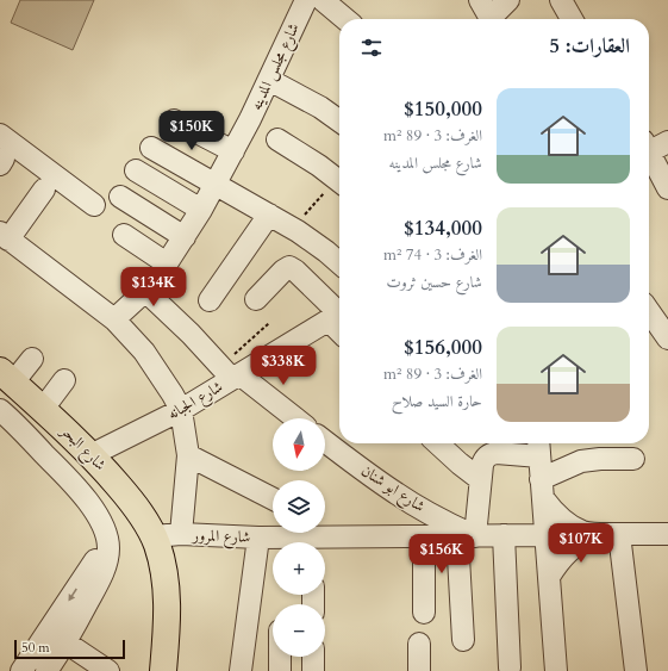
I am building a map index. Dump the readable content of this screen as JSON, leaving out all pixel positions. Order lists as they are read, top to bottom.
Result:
{
  "streets": {
    "main road": ["شارع البحر"],
    "street": [
      "شارع مجلس المدينه",
      "شارع الجبانه",
      "شارع ابو شنان",
      "شارع المرور"
    ]
  },
  "crossings": [
    ["شارع الجبانه", "شارع البحر"],
    ["شارع البحر", "شارع المرور"],
    ["شارع ابو شنان", "شارع المرور"]
  ],
  "scale_bar": "50 m",
  "north": "bottom",
  "page": {
    "heading": "العقارات: 5",
    "list": [
      {
        "name": "$150,000",
        "note": "الغرف: 3 · 89 m² · شارع مجلس المدينه"
      },
      {
        "name": "$134,000",
        "note": "الغرف: 3 · 74 m² · شارع حسين ثروت"
      },
      {
        "name": "$156,000",
        "note": "الغرف: 3 · 89 m² · حارة السيد صلاح"
      }
    ],
    "price": [
      "$150K",
      "$134K",
      "$338K",
      "$107K",
      "$156K"
    ],
    "map_buttons": ["+", "−"],
    "scale": "50 m"
  }
}
